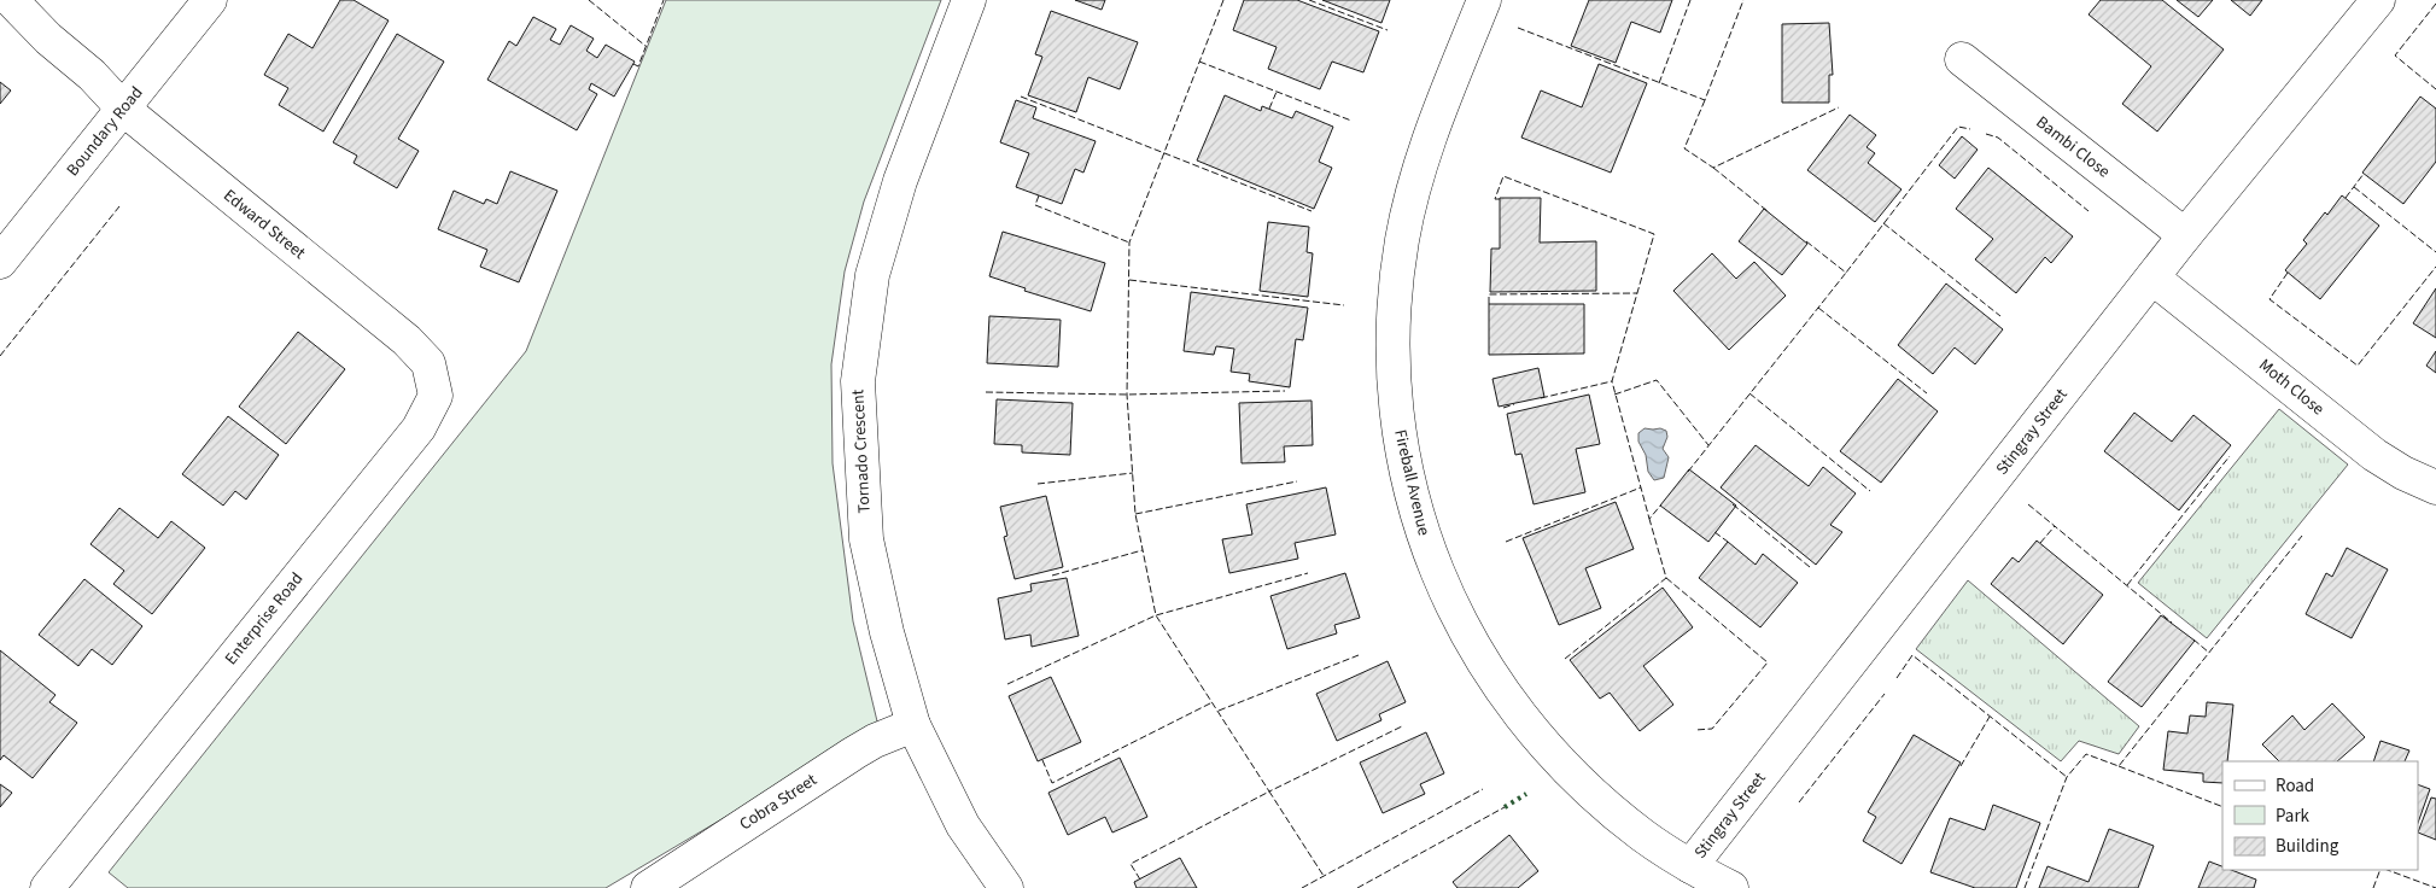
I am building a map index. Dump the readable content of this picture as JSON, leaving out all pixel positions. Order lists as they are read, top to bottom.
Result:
{
  "streets": {
    "street": [
      "Boundary Road",
      "Bambi Close",
      "Edward Street",
      "Moth Close",
      "Stingray Street",
      "Tornado Crescent",
      "Fireball Avenue",
      "Enterprise Road",
      "Cobra Street"
    ]
  },
  "crossings": [
    ["Boundary Road", "Edward Street"],
    ["Bambi Close", "Stingray Street"],
    ["Edward Street", "Enterprise Road"],
    ["Moth Close", "Stingray Street"],
    ["Stingray Street", "Fireball Avenue"],
    ["Tornado Crescent", "Cobra Street"]
  ],
  "legend": ["Road", "Park", "Building"]
}
